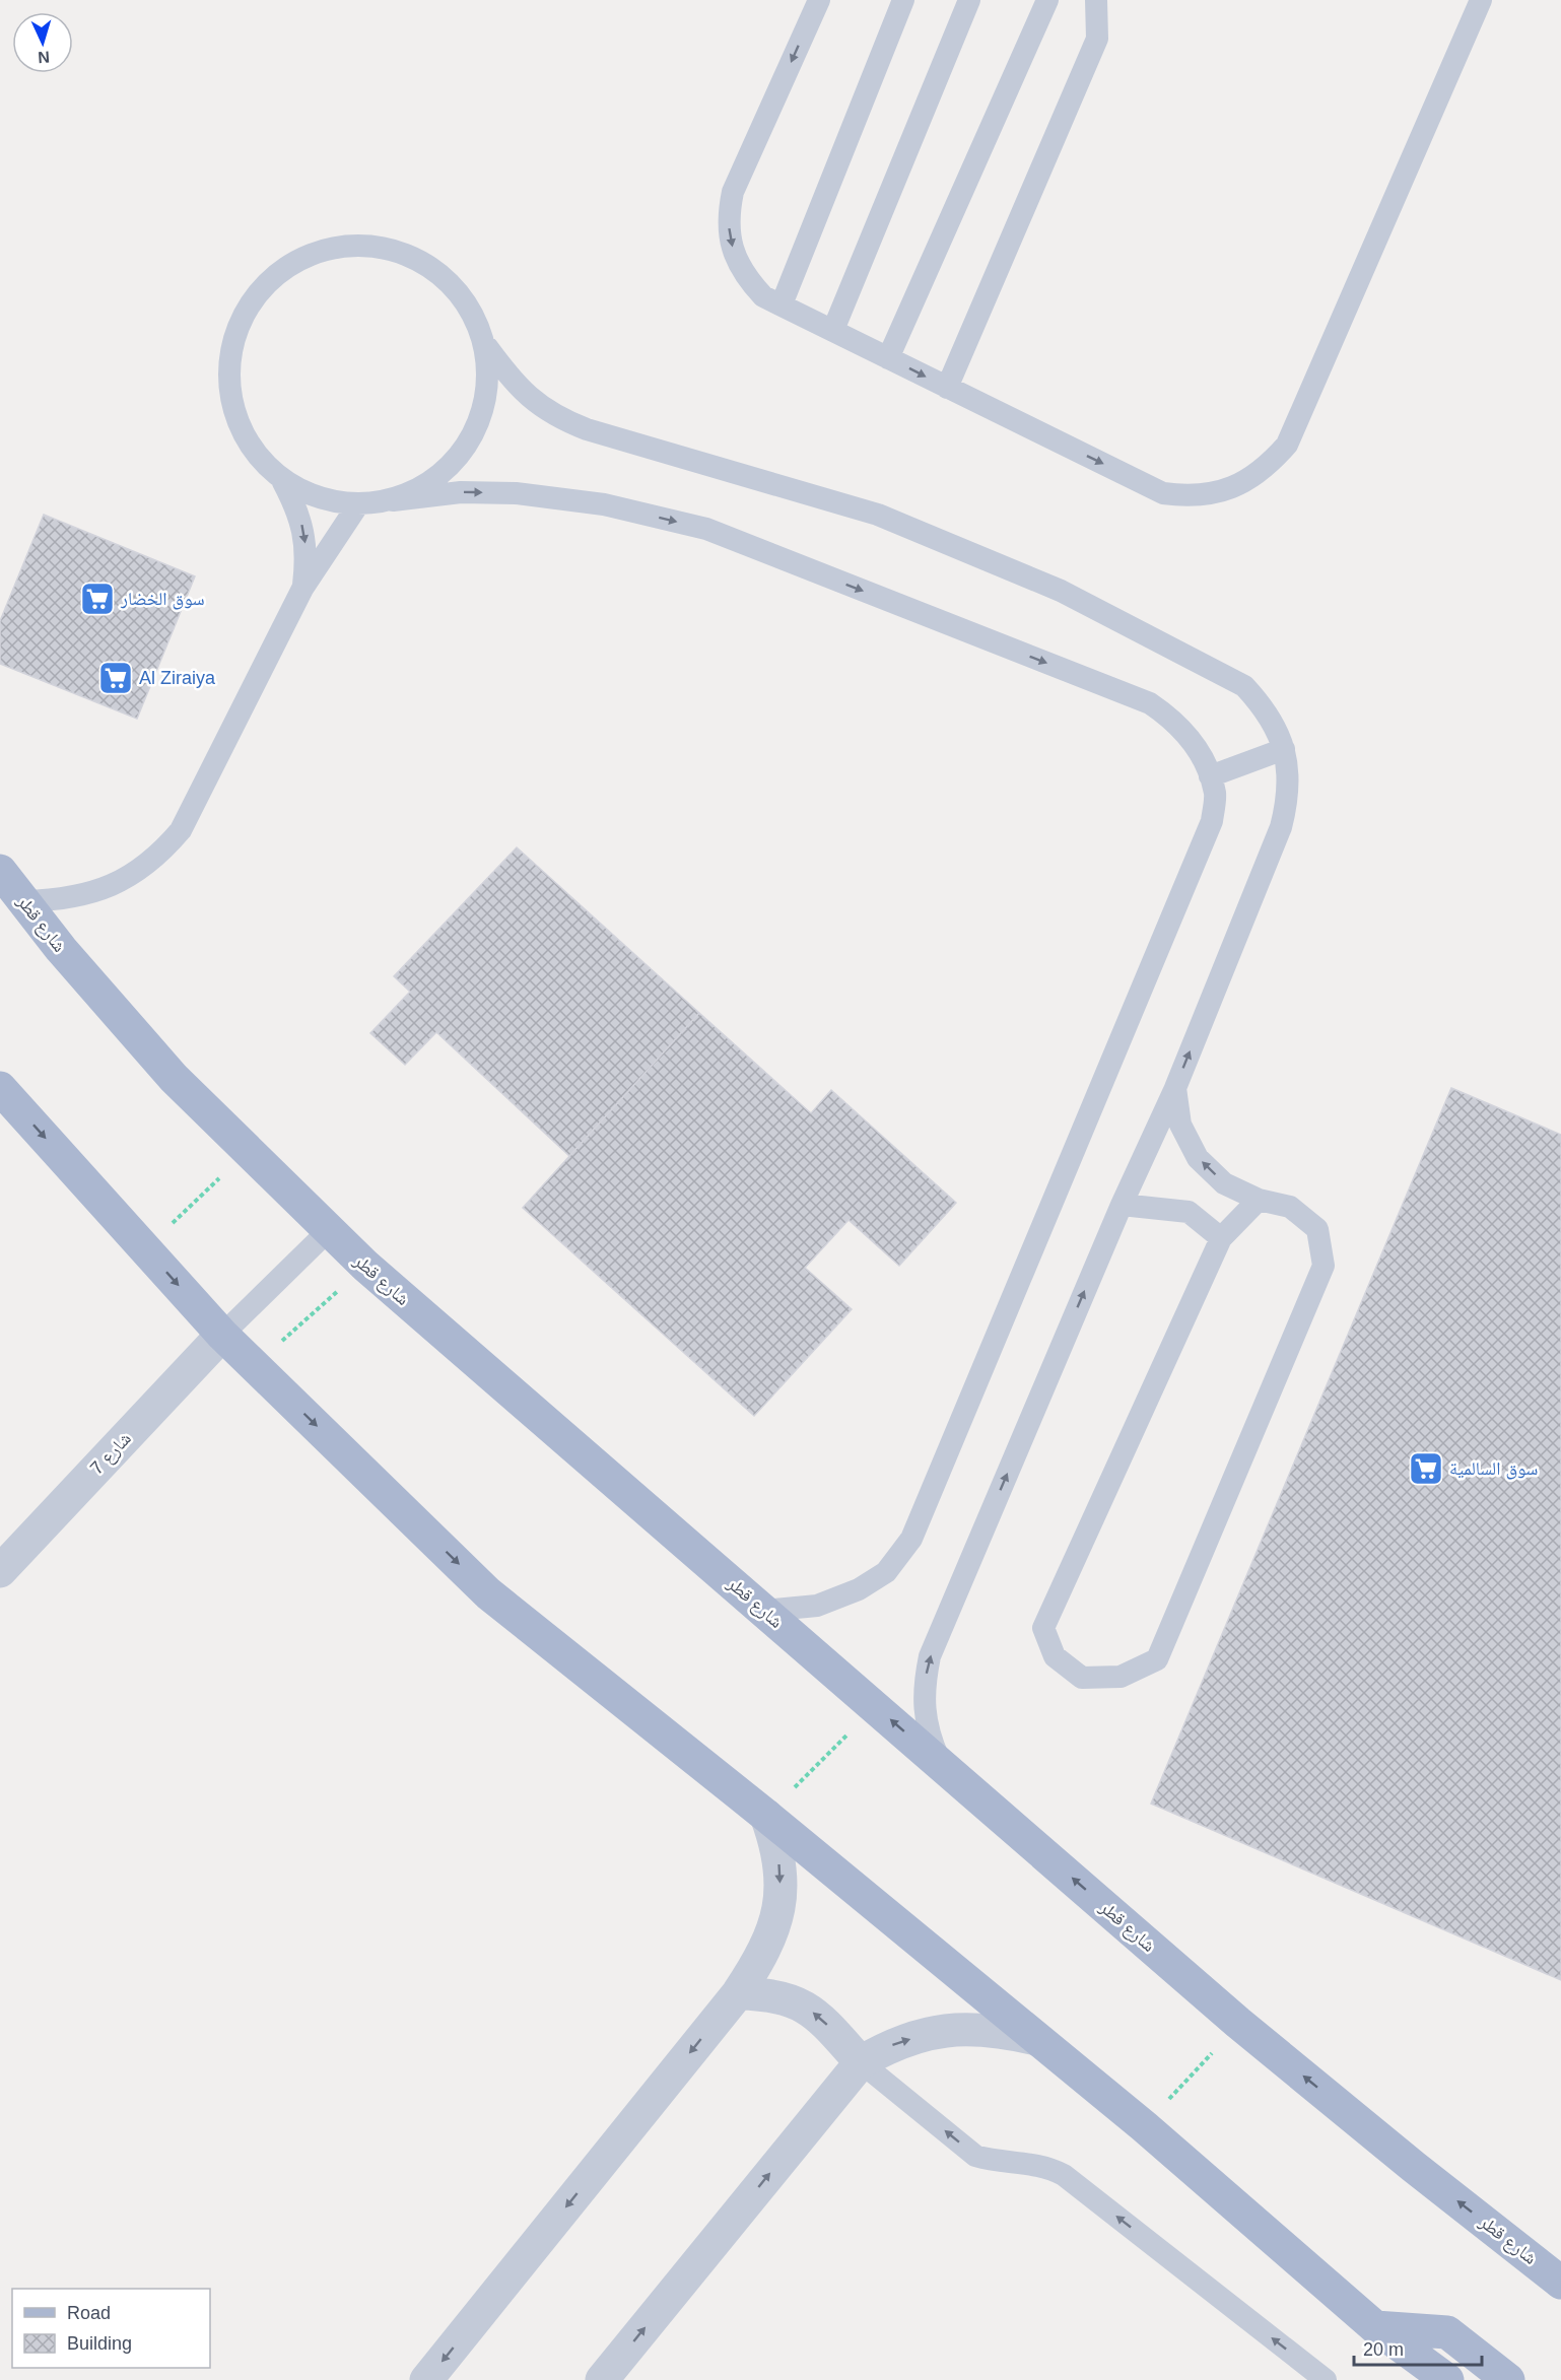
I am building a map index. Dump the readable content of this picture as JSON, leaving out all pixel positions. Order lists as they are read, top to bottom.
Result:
{
  "streets": {
    "main road": ["شارع قطر"],
    "street": ["شارع 7"]
  },
  "places": {
    "supermarket": ["سوق الخضار", "Al Ziraiya", "سوق السالمية"]
  },
  "legend": ["Road", "Building"],
  "scale_bar": "20 m",
  "north": "bottom"
}
